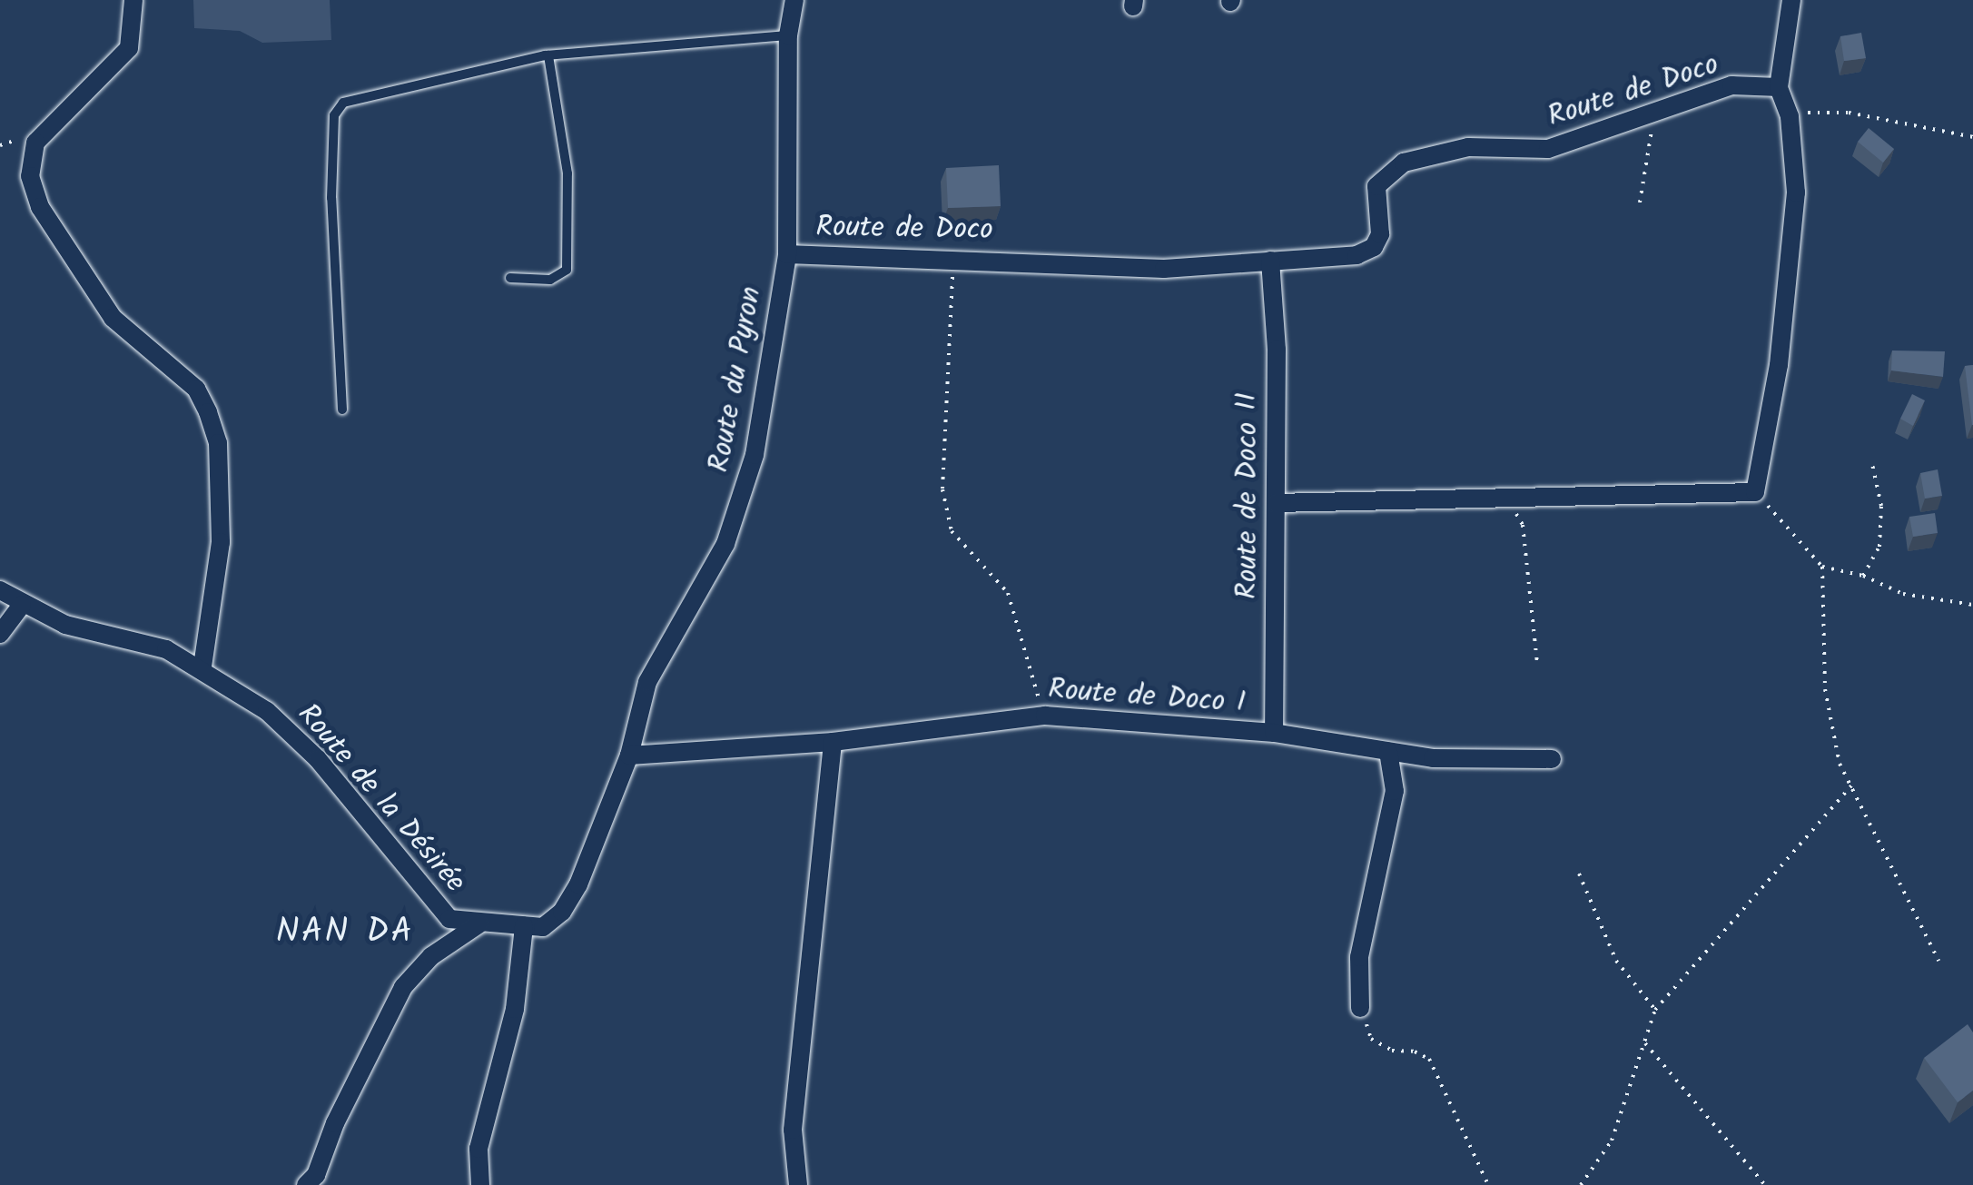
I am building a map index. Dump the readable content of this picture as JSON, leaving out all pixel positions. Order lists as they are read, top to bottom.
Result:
{
  "streets": {
    "street": [
      "Route de Doco",
      "Route du Pyron",
      "Route de Doco II",
      "Route de Doco I",
      "Route de la Désirée"
    ]
  },
  "crossings": [
    ["Route de Doco", "Route du Pyron"],
    ["Route de Doco", "Route de Doco II"],
    ["Route du Pyron", "Route de Doco I"],
    ["Route du Pyron", "Route de la Désirée"],
    ["Route de Doco II", "Route de Doco I"]
  ],
  "districts": ["NAN DA"]
}
